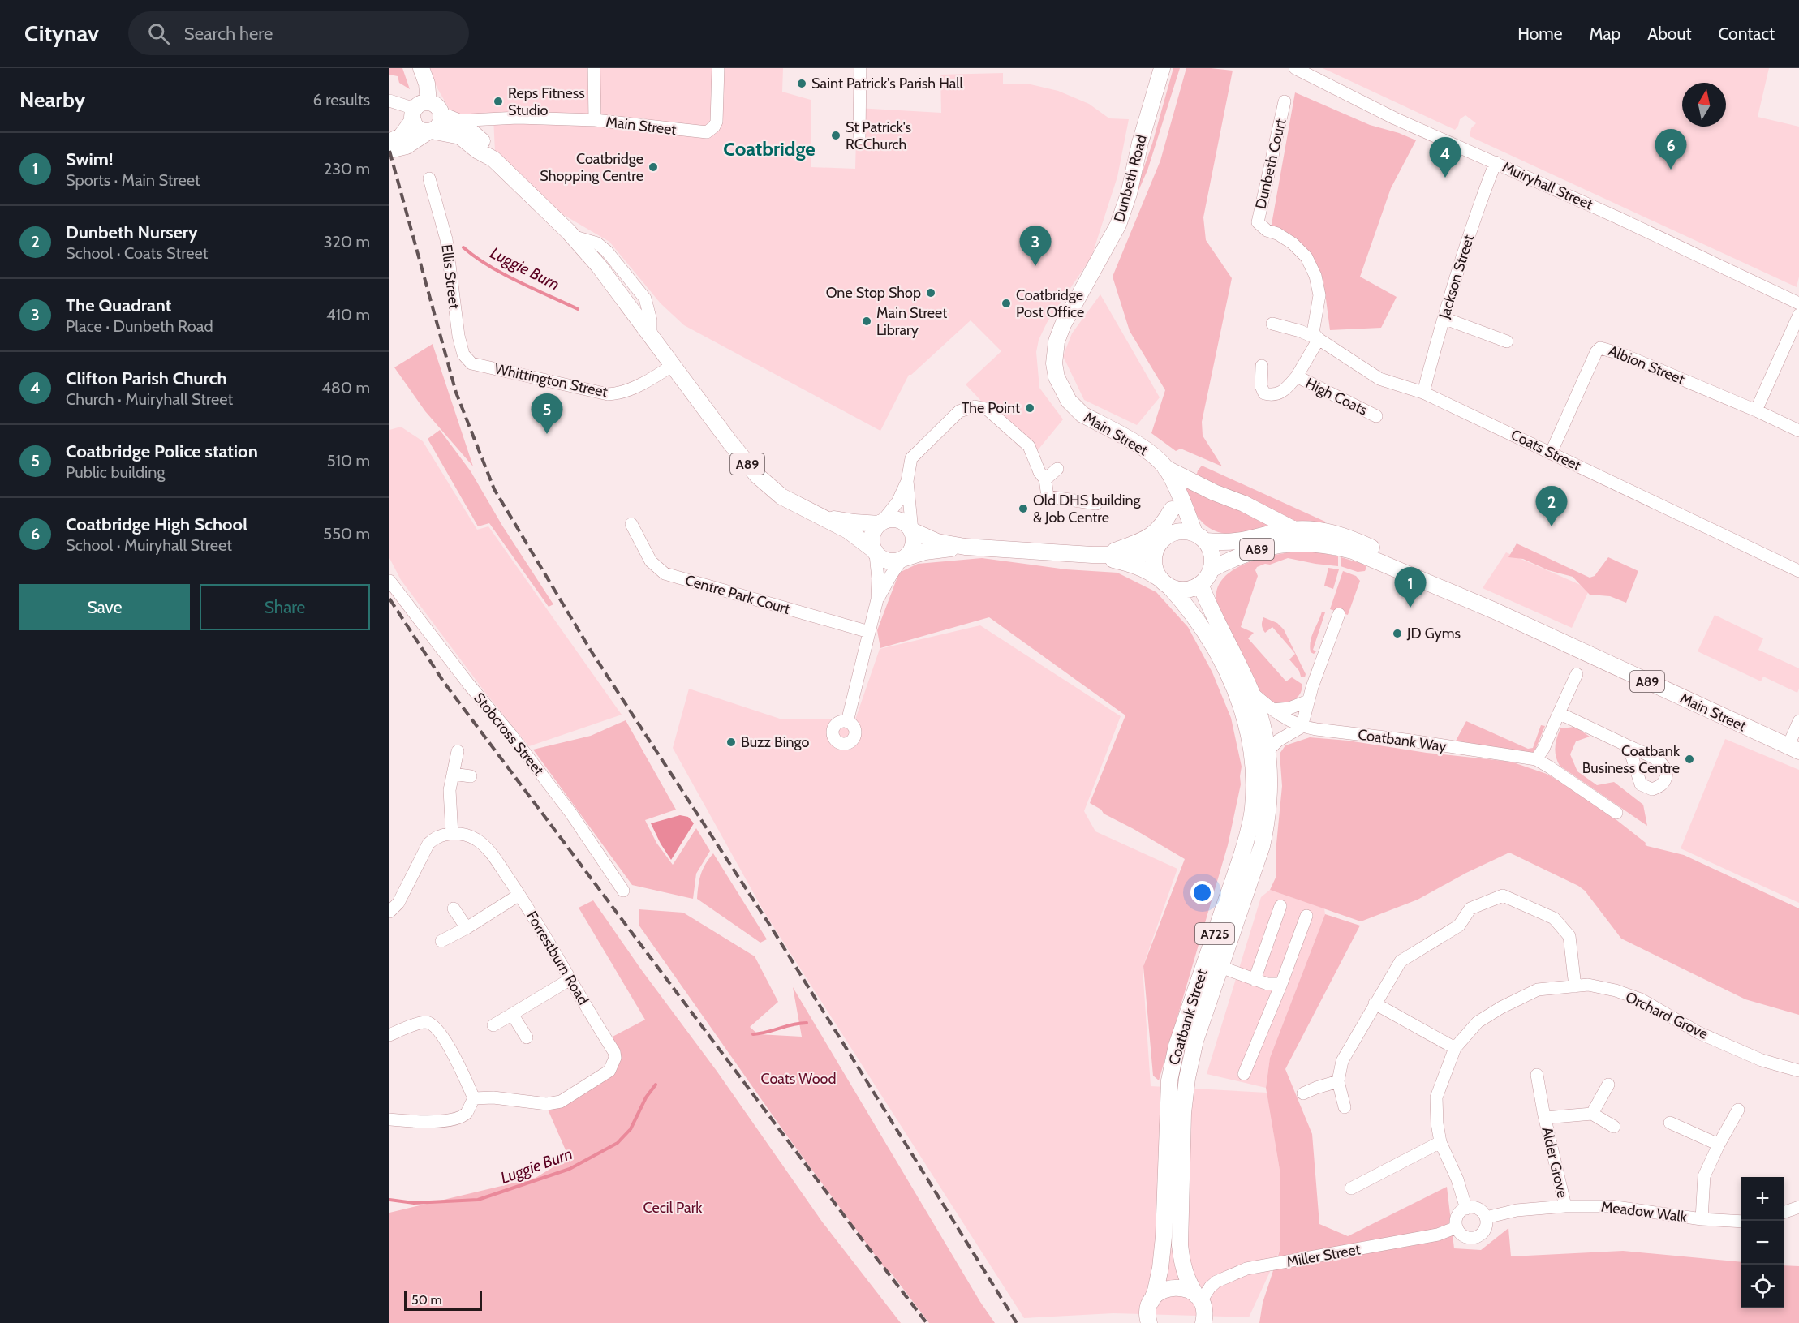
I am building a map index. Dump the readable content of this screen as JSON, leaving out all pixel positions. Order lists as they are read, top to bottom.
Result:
{
  "streets": {
    "main road": [
      "Main Street",
      "Dunbeth Road",
      "A89",
      "A725",
      "Coatbank Street"
    ],
    "street": [
      "Dunbeth Court",
      "Muiryhall Street",
      "Ellis Street",
      "Jackson Street",
      "Albion Street",
      "Whittington Street",
      "High Coats",
      "Coats Street",
      "Centre Park Court",
      "Stobcross Street",
      "Coatbank Way",
      "Forrestburn Road",
      "Orchard Grove",
      "Alder Grove",
      "Meadow Walk",
      "Miller Street"
    ]
  },
  "crossings": [
    ["Main Street", "Dunbeth Road"],
    ["Main Street", "A89"],
    ["Main Street", "Coatbank Street"],
    ["Dunbeth Court", "High Coats"],
    ["Dunbeth Court", "Coats Street"],
    ["Muiryhall Street", "Jackson Street"],
    ["Ellis Street", "Whittington Street"],
    ["Jackson Street", "Coats Street"],
    ["Albion Street", "Coats Street"],
    ["Whittington Street", "A89"],
    ["High Coats", "Coats Street"],
    ["A89", "Coatbank Street"],
    ["Coatbank Way", "Coatbank Street"],
    ["A725", "Coatbank Street"],
    ["A725", "Miller Street"],
    ["Orchard Grove", "Meadow Walk"],
    ["Orchard Grove", "Miller Street"],
    ["Coatbank Street", "Miller Street"],
    ["Alder Grove", "Meadow Walk"],
    ["Meadow Walk", "Miller Street"]
  ],
  "districts": ["Coatbridge"],
  "water": ["Luggie Burn"],
  "parks": ["Coats Wood", "Cecil Park"],
  "places": [
    "Saint Patrick's Parish Hall",
    "Reps Fitness Studio",
    "St Patrick's RCChurch",
    "Coatbridge Shopping Centre",
    "One Stop Shop",
    "Coatbridge Post Office",
    "Main Street Library",
    "The Point",
    "Old DHS building & Job Centre",
    "JD Gyms",
    "Buzz Bingo",
    "Coatbank Business Centre"
  ],
  "scale_bar": "50 m",
  "north": "top",
  "page": {
    "header": "Citynav",
    "search": "Search here",
    "nav": [
      "Home",
      "Map",
      "About",
      "Contact"
    ],
    "heading": ["Nearby", "6 results"],
    "pins": [
      "6",
      "4",
      "3",
      "5",
      "2",
      "1"
    ],
    "list": [
      {
        "mark": "1",
        "name": "Swim!",
        "note": "Sports · Main Street",
        "value": "230 m"
      },
      {
        "mark": "2",
        "name": "Dunbeth Nursery",
        "note": "School · Coats Street",
        "value": "320 m"
      },
      {
        "mark": "3",
        "name": "The Quadrant",
        "note": "Place · Dunbeth Road",
        "value": "410 m"
      },
      {
        "mark": "4",
        "name": "Clifton Parish Church",
        "note": "Church · Muiryhall Street",
        "value": "480 m"
      },
      {
        "mark": "5",
        "name": "Coatbridge Police station",
        "note": "Public building",
        "value": "510 m"
      },
      {
        "mark": "6",
        "name": "Coatbridge High School",
        "note": "School · Muiryhall Street",
        "value": "550 m"
      }
    ],
    "buttons": ["Save", "Share"],
    "map_buttons": ["+", "−"],
    "scale": "50 m"
  }
}
